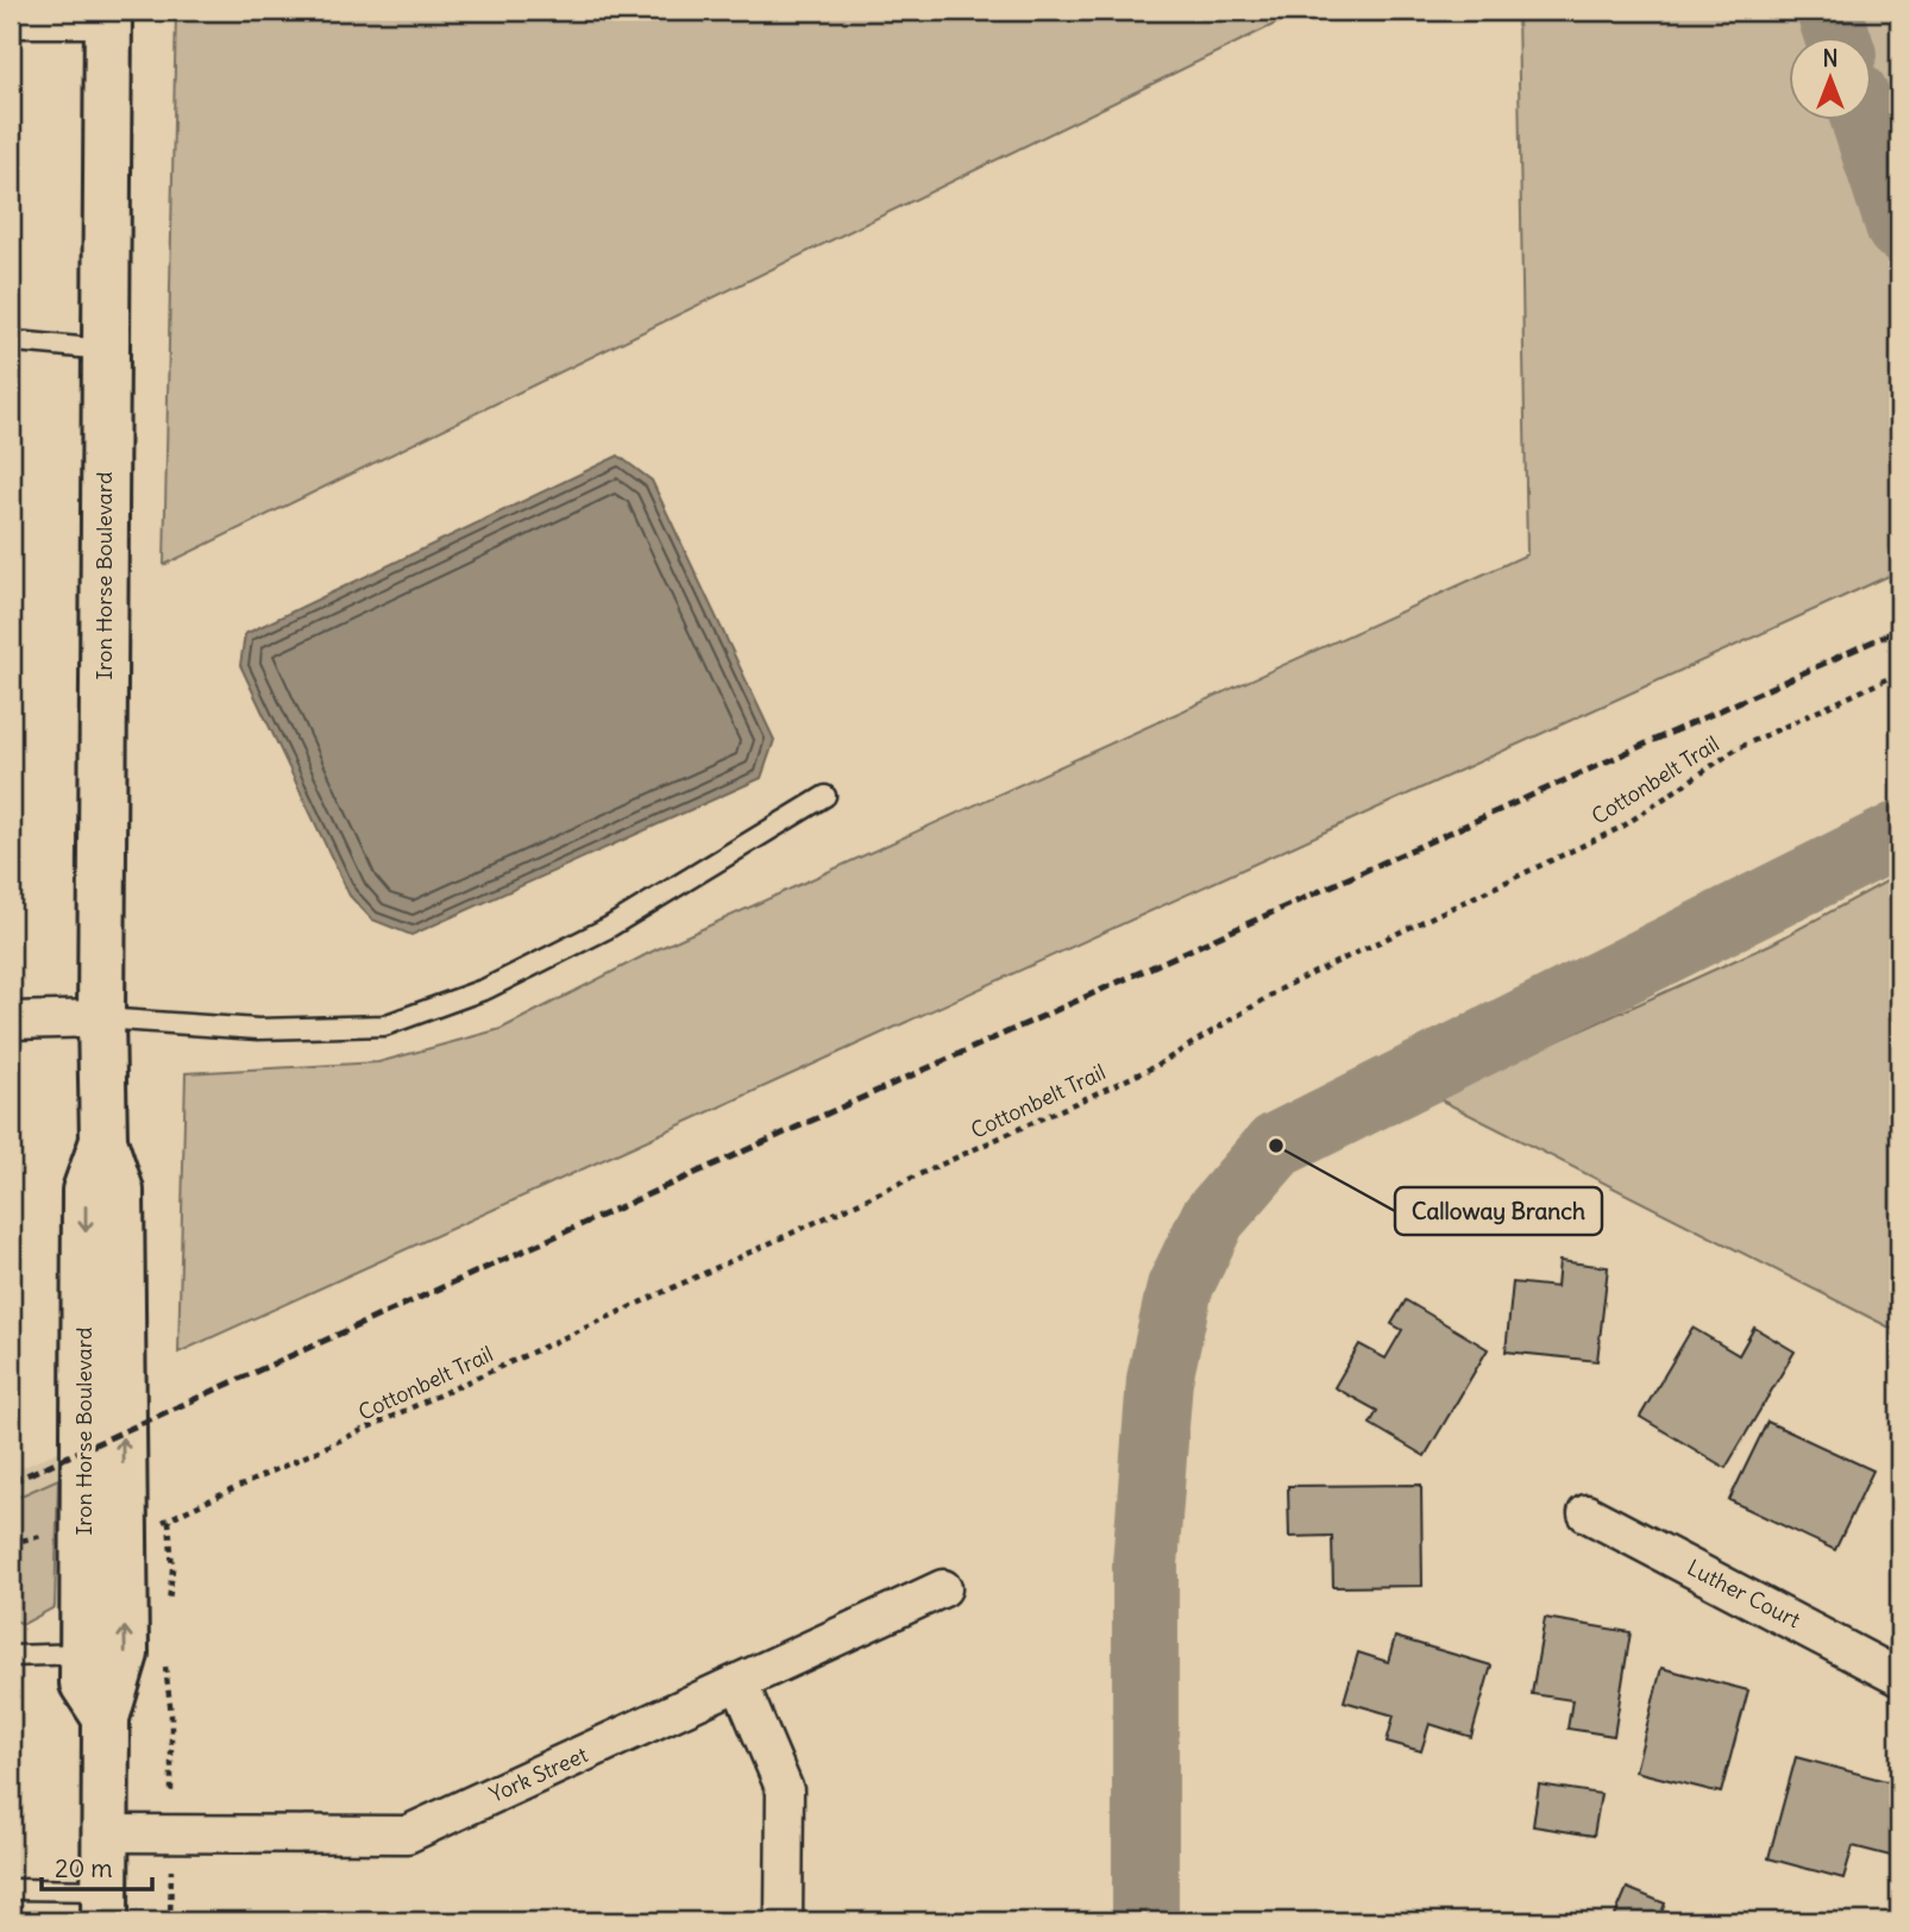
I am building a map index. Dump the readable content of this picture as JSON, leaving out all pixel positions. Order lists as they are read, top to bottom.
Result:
{
  "streets": {
    "street": ["Iron Horse Boulevard", "Luther Court", "York Street"],
    "path": ["Cottonbelt Trail"]
  },
  "crossings": [
    ["Iron Horse Boulevard", "York Street"]
  ],
  "places": ["Calloway Branch"],
  "scale_bar": "20 m",
  "north": "top"
}
